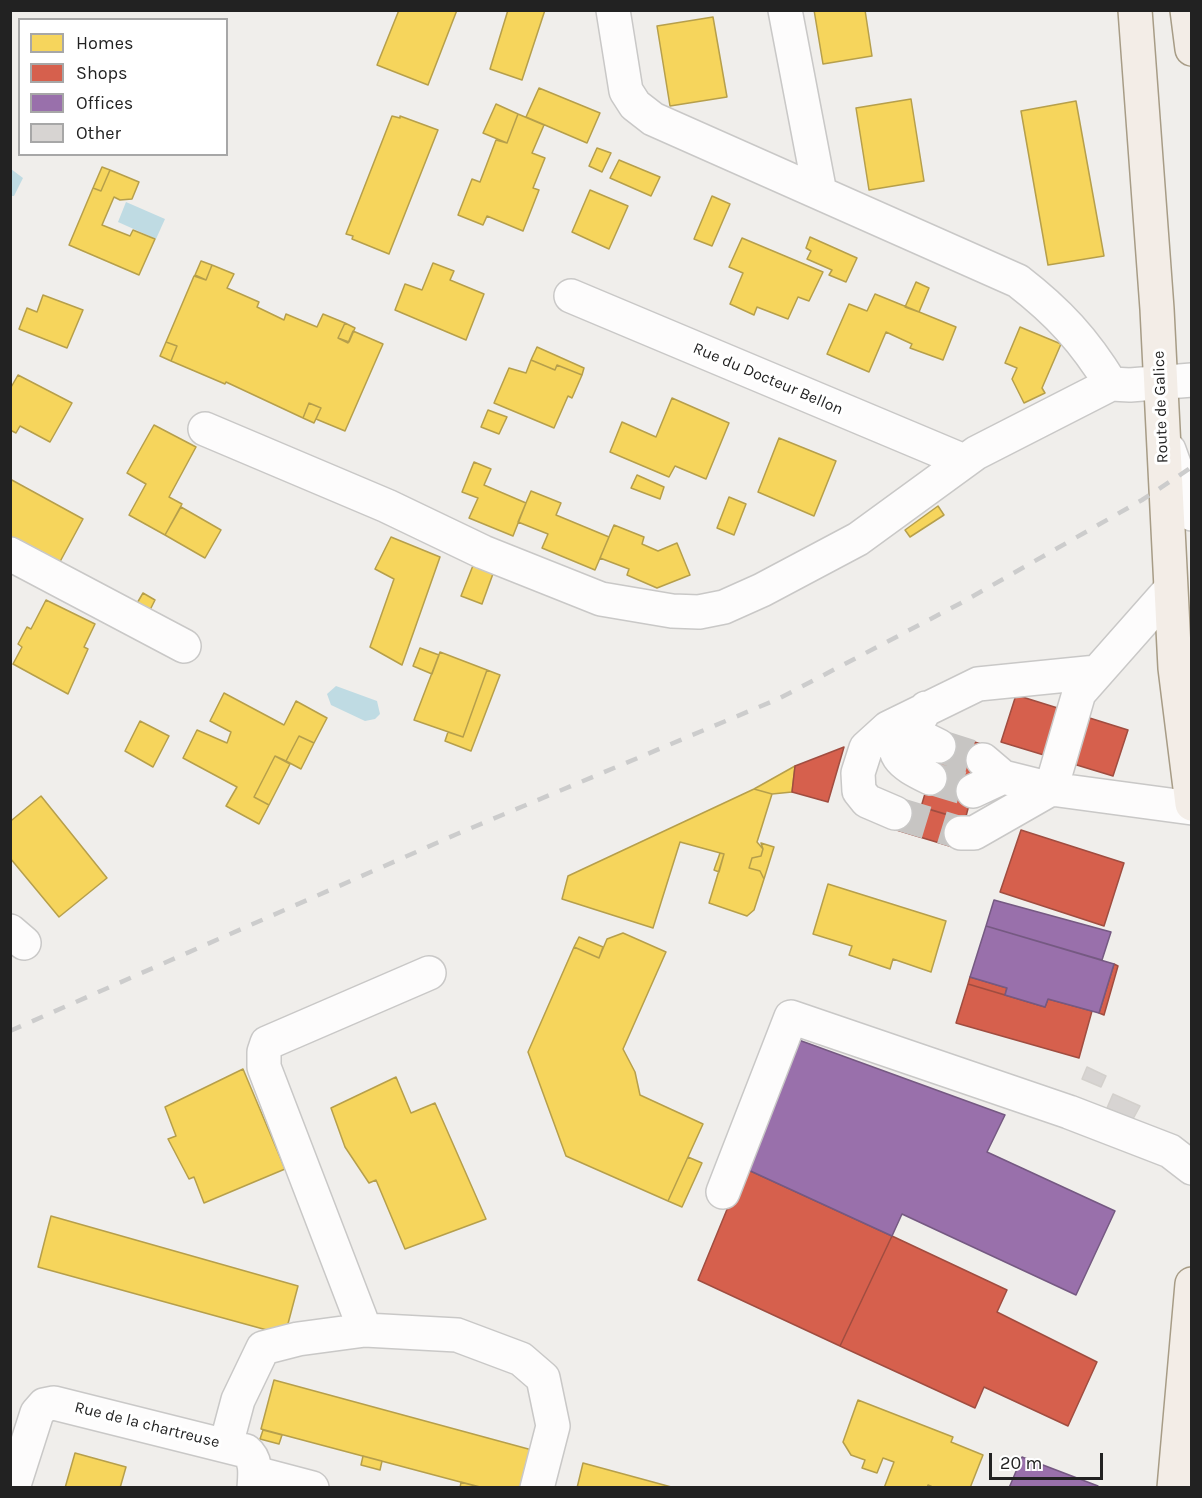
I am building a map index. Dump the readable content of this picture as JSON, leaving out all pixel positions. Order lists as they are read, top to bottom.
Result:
{
  "streets": {
    "main road": ["Route de Galice"],
    "street": ["Rue du Docteur Bellon", "Rue de la chartreuse"]
  },
  "legend": [
    "Homes",
    "Shops",
    "Offices",
    "Other"
  ],
  "scale_bar": "20 m"
}
